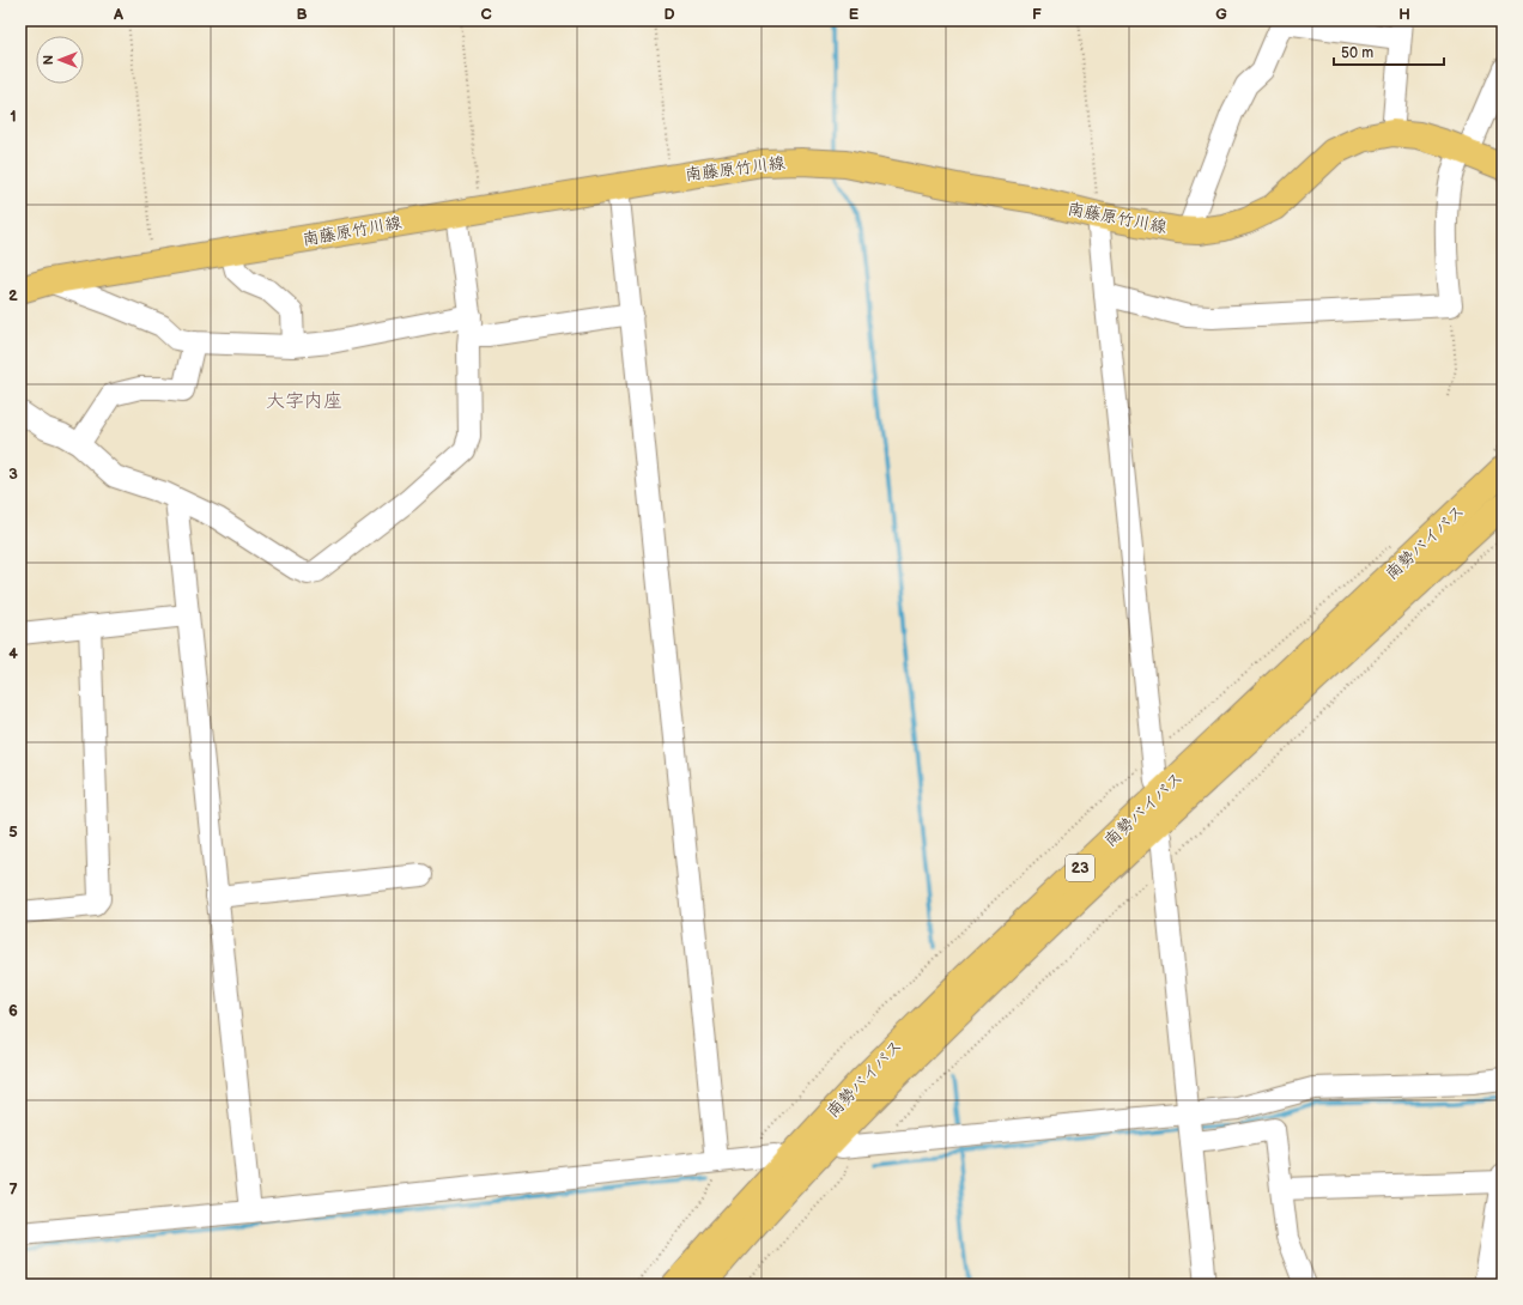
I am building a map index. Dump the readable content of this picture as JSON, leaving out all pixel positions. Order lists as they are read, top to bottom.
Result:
{
  "streets": {
    "main road": ["南藤原竹川線", "南勢バイパス", "23"]
  },
  "districts": ["大字内座"],
  "scale_bar": "50 m",
  "north": "left",
  "grid": {
    "columns": [
      "A",
      "B",
      "C",
      "D",
      "E",
      "F",
      "G",
      "H"
    ],
    "rows": [
      "1",
      "2",
      "3",
      "4",
      "5",
      "6",
      "7"
    ]
  }
}
